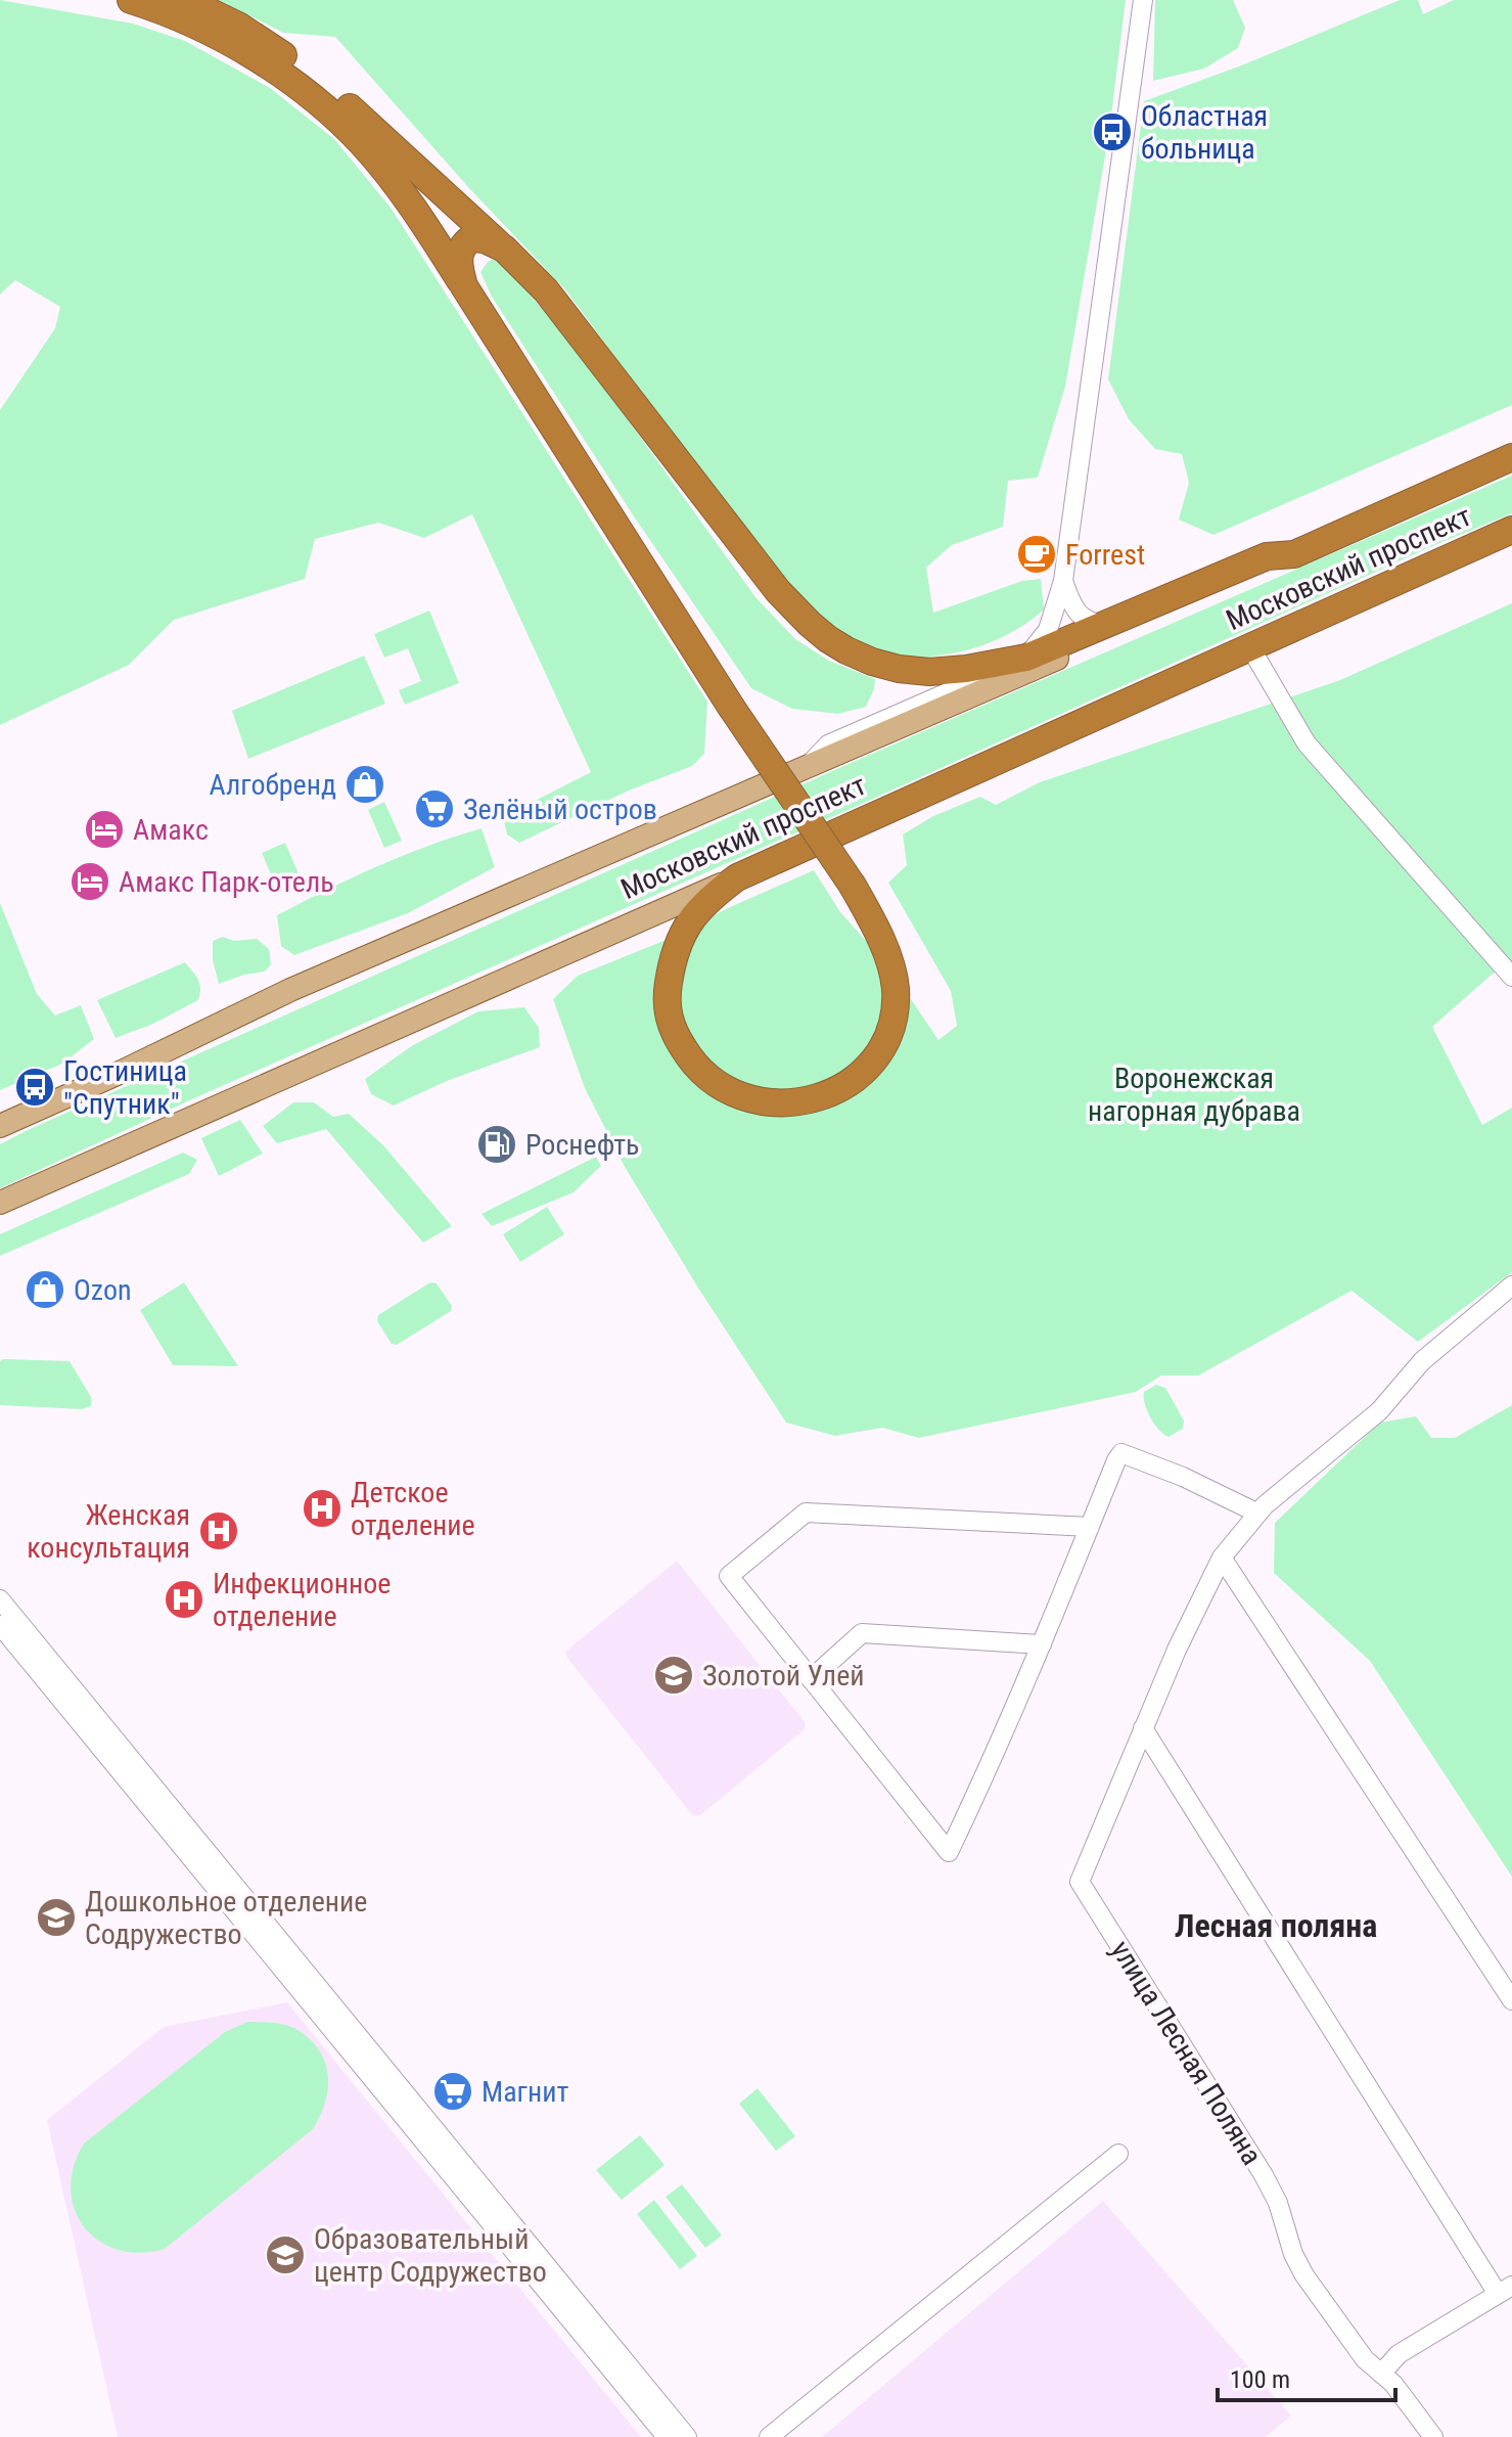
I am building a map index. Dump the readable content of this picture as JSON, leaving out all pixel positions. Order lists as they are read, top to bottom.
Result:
{
  "streets": {
    "highway": ["Московский проспект"],
    "street": ["улица Лесная Поляна"]
  },
  "districts": ["Лесная поляна"],
  "parks": ["Воронежская нагорная дубрава"],
  "places": {
    "bus stop": ["Областная больница", "Гостиница \"Спутник\""],
    "cafe": ["Forrest"],
    "shop": ["Алгобренд", "Ozon"],
    "supermarket": ["Зелёный остров", "Магнит"],
    "hotel": ["Амакс", "Амакс Парк-отель"],
    "fuel station": ["Роснефть"],
    "hospital": ["Детское отделение", "Женская консультация", "Инфекционное отделение"],
    "school or university": ["Золотой Улей", "Дошкольное отделение Содружество", "Образовательный центр Содружество"]
  },
  "scale_bar": "100 m"
}
